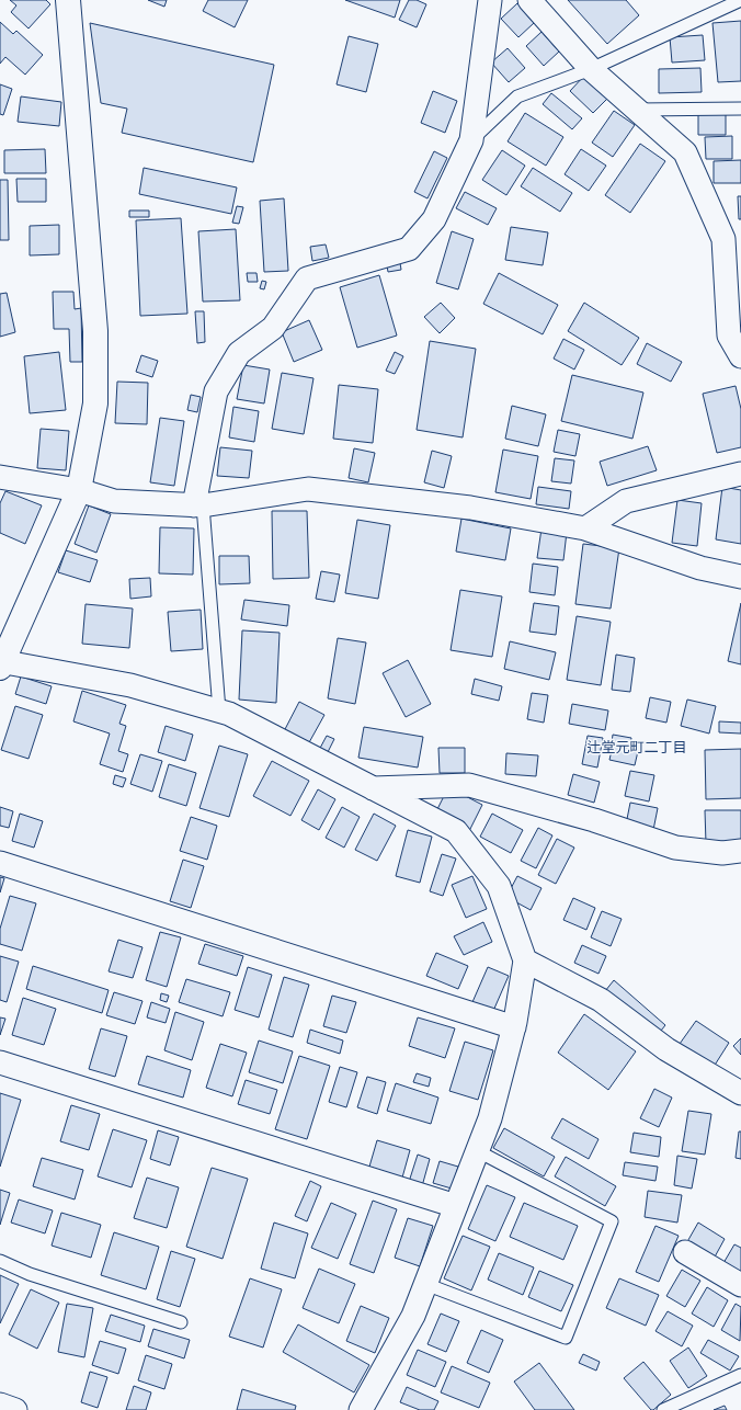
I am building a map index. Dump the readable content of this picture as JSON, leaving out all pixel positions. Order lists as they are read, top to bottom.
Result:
{
  "districts": ["辻堂元町二丁目"]
}
